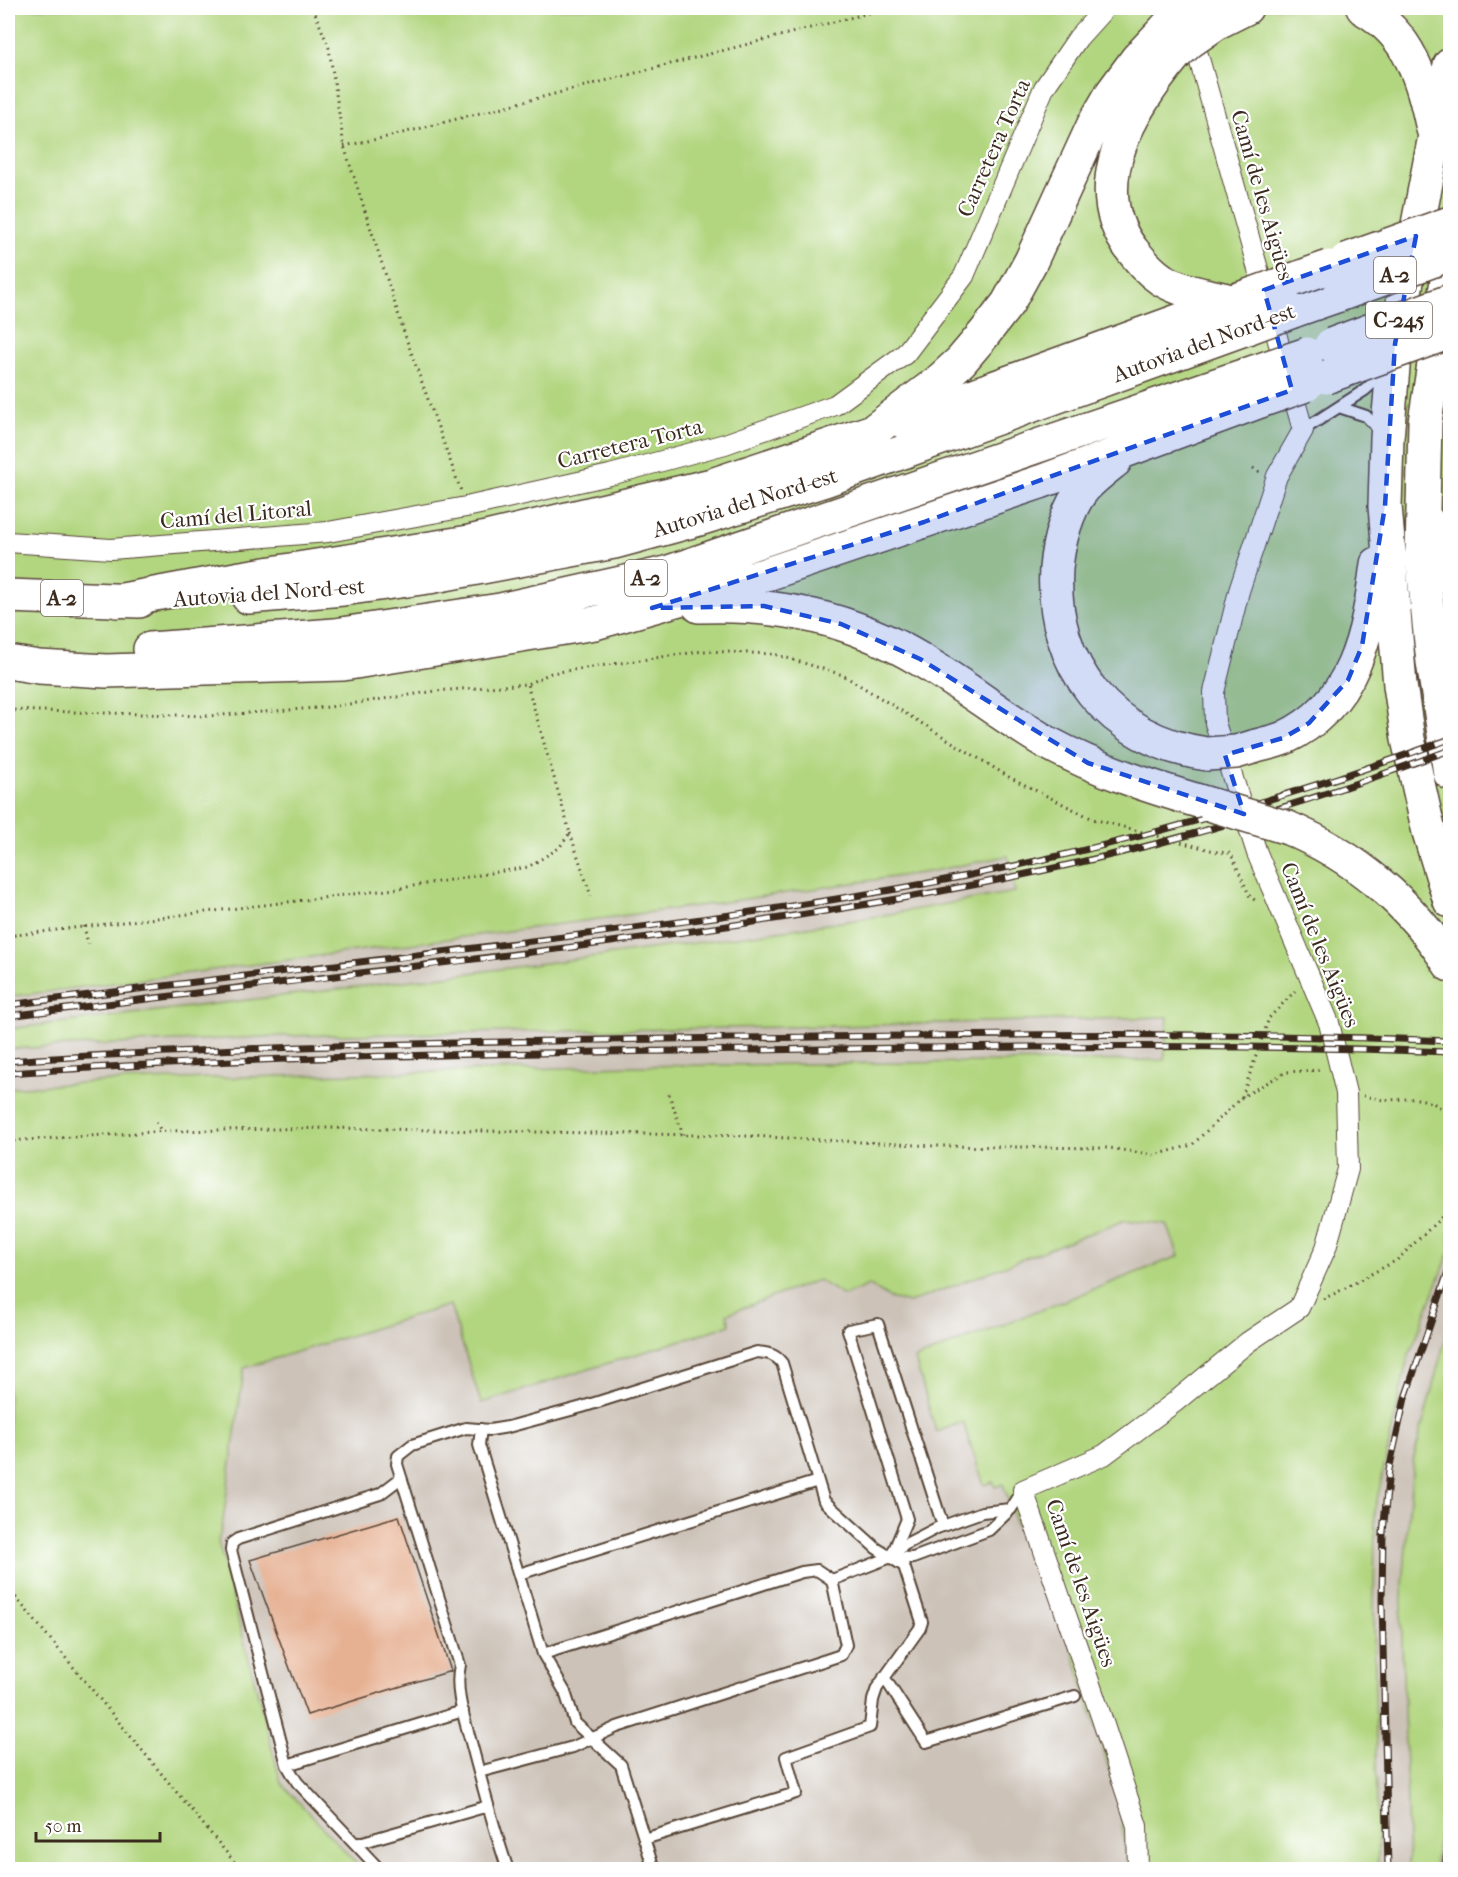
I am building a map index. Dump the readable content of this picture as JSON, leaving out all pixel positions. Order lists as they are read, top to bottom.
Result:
{
  "streets": {
    "highway": ["A-2", "C-245", "Autovia del Nord-est"],
    "street": ["Carretera Torta", "Camí de les Aigües", "Camí del Litoral"]
  },
  "crossings": [
    ["Carretera Torta", "Camí del Litoral"]
  ],
  "scale_bar": "50 m"
}
